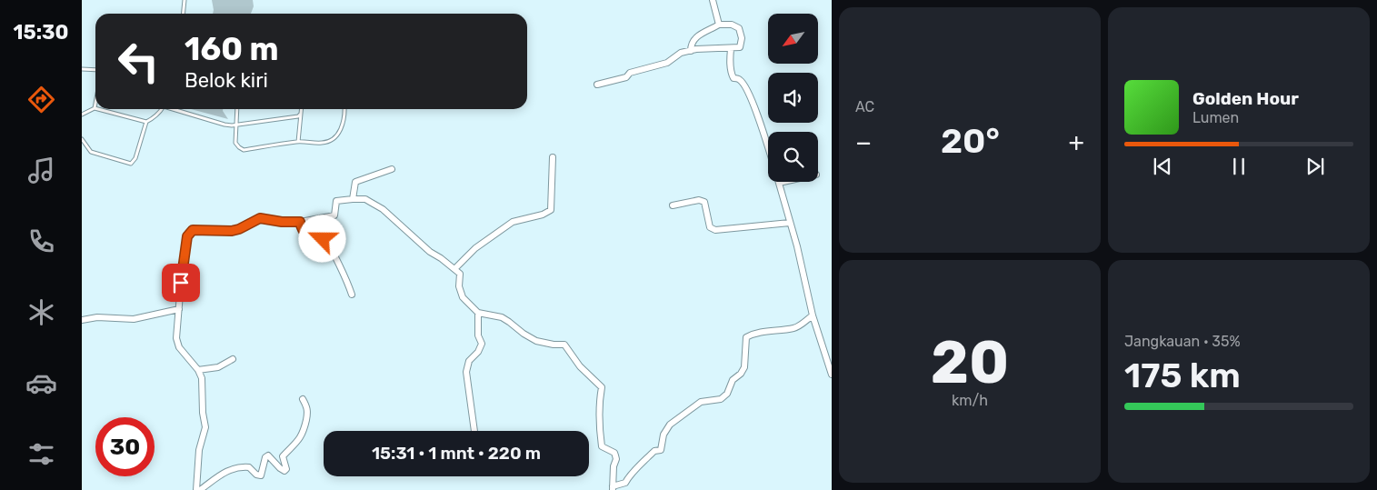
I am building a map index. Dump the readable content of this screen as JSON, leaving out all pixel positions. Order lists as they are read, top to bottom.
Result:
{
  "north": "bottom left",
  "page": {
    "tabs": "15:30",
    "tile": [
      "AC",
      ["20", "km/h"],
      ["Jangkauan · 35%", "175 km"]
    ],
    "turn": ["160 m", "Belok kiri"],
    "song": ["Golden Hour", "Lumen"],
    "heat": ["−", "20°", "+"],
    "limit": "30",
    "trip": "15:31 · 1 mnt · 220 m"
  }
}
